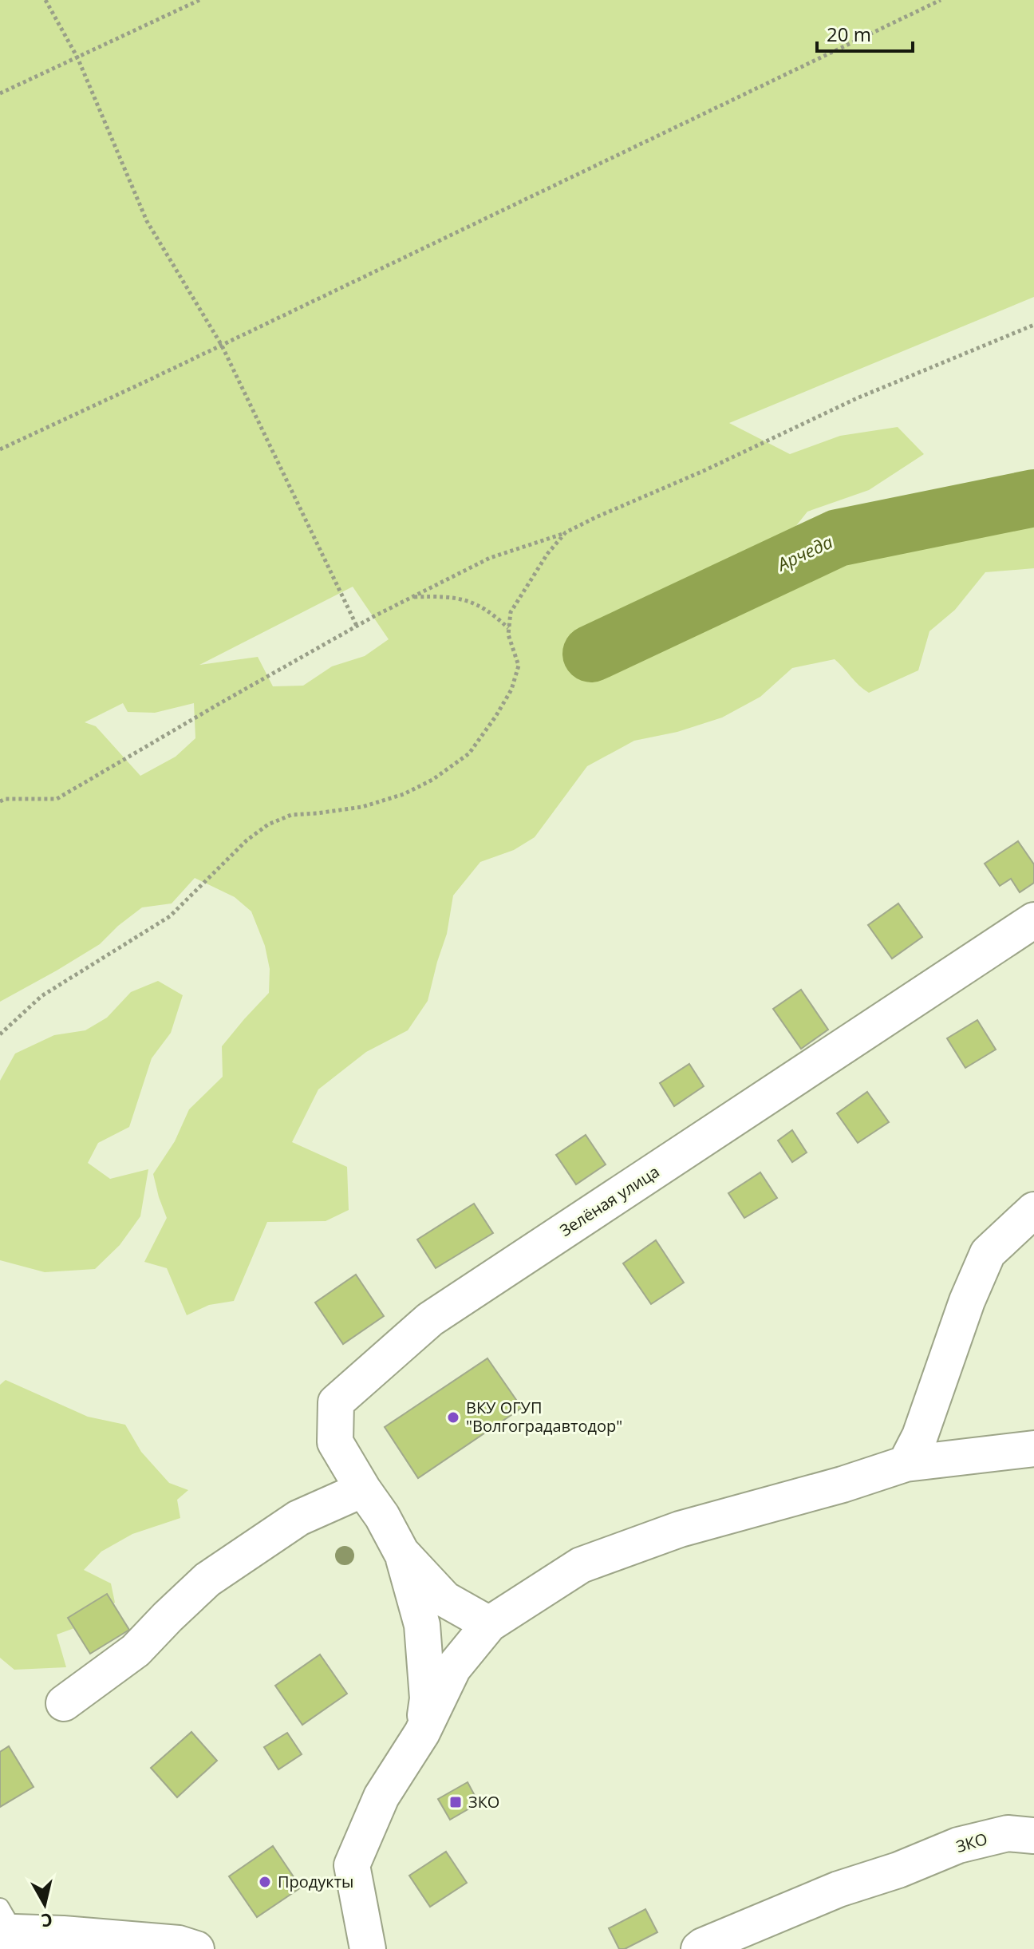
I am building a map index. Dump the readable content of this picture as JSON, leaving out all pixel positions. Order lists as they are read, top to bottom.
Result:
{
  "streets": {
    "street": ["Зелёная улица", "ЗКО"]
  },
  "water": ["Арчеда"],
  "places": {
    "other": ["ВКУ ОГУП \"Волгоградавтодор\"", "Продукты"],
    "transit": ["ЗКО"]
  },
  "scale_bar": "20 m",
  "north": "bottom"
}
